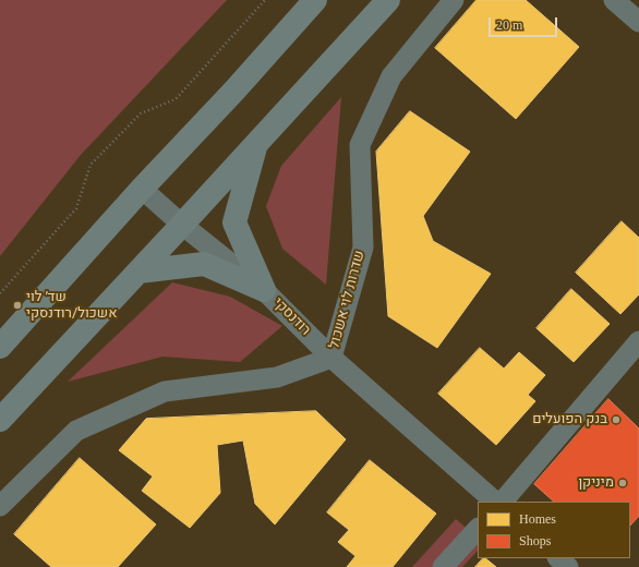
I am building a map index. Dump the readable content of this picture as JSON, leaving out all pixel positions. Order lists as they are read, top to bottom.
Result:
{
  "streets": {
    "street": ["שדרות לוי אשכול", "רודנסקי"]
  },
  "crossings": [
    ["שדרות לוי אשכול", "רודנסקי"]
  ],
  "places": ["שד׳ לוי אשכול/רודנסקי", "בנק הפועלים", "מיניקן"],
  "legend": ["Homes", "Shops"],
  "scale_bar": "20 m"
}
